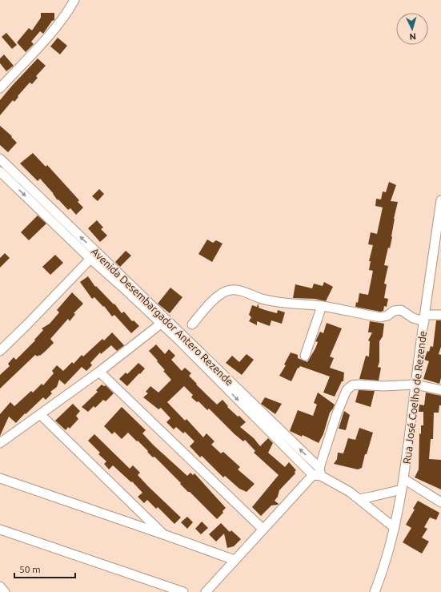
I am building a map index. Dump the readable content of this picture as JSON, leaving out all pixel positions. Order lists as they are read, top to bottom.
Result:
{
  "streets": {
    "street": ["Avenida Desembargador Antero Rezende", "Rua José Coelho de Rezende"]
  },
  "crossings": [
    ["Avenida Desembargador Antero Rezende", "Rua José Coelho de Rezende"]
  ],
  "scale_bar": "50 m",
  "north": "bottom"
}
